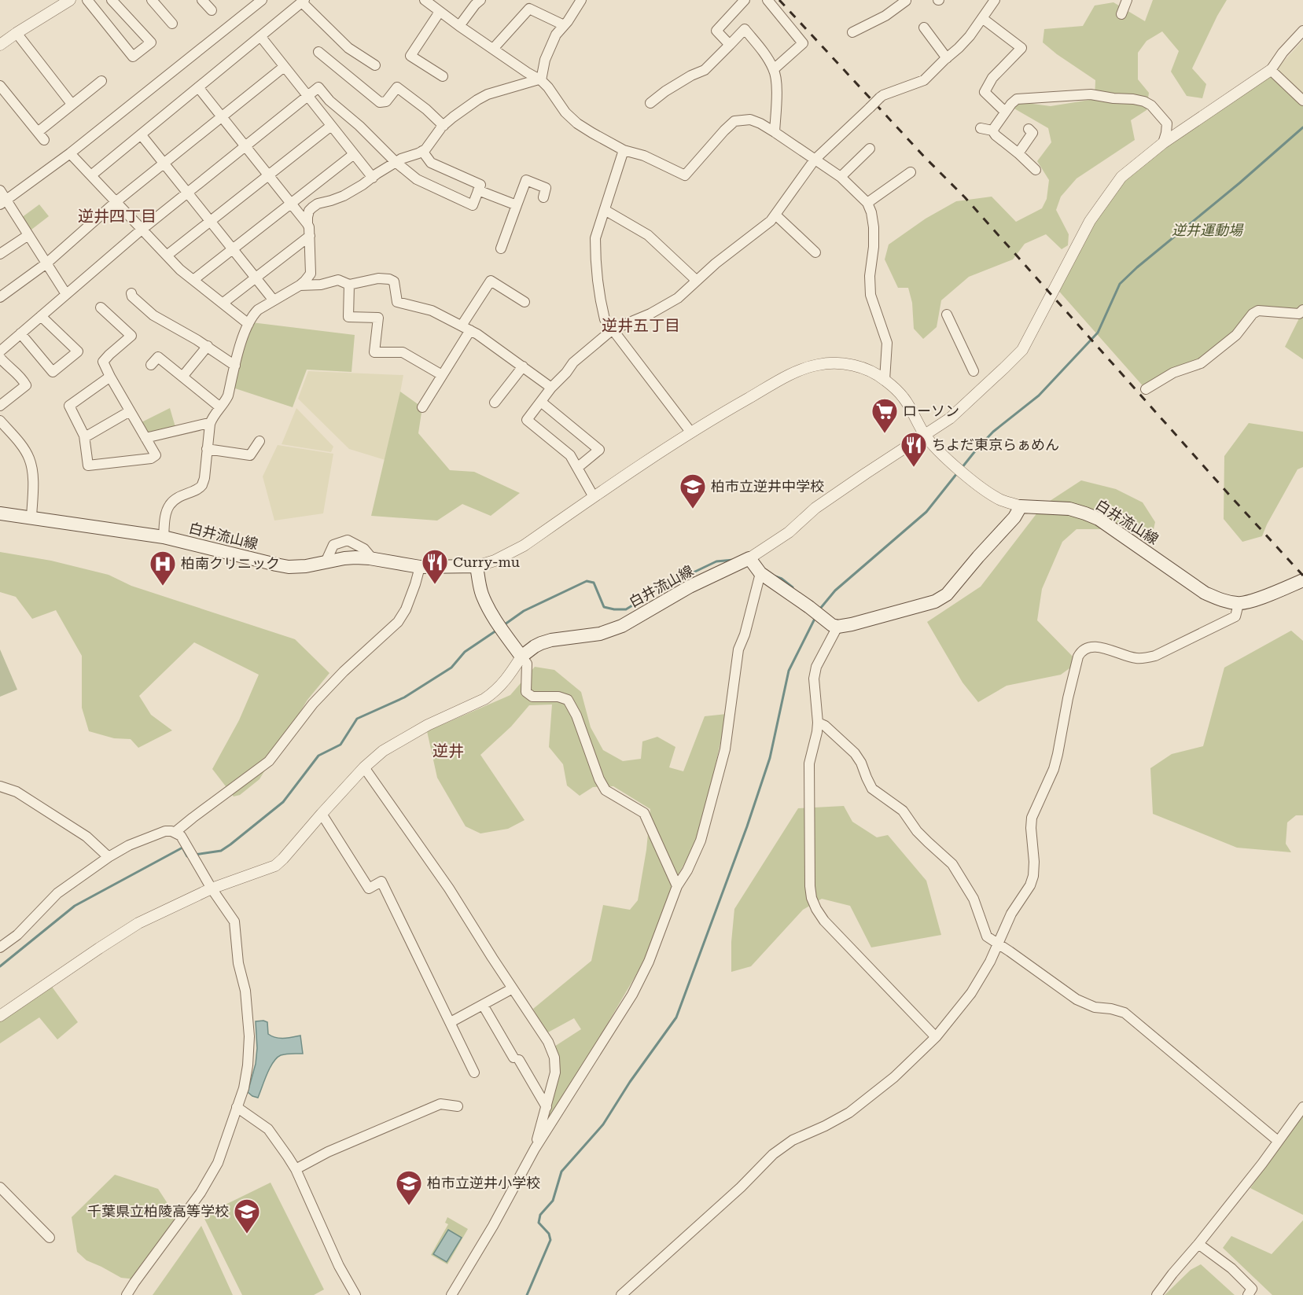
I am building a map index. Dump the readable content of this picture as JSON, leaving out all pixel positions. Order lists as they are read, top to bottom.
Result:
{
  "streets": {
    "main road": ["白井流山線"]
  },
  "districts": ["逆井四丁目", "逆井五丁目", "逆井"],
  "parks": ["逆井運動場"],
  "places": {
    "supermarket": ["ローソン"],
    "restaurant": ["ちよだ東京らぁめん", "Curry-mu"],
    "school or university": ["柏市立逆井中学校", "柏市立逆井小学校", "千葉県立柏陵高等学校"],
    "hospital": ["柏南クリニック"]
  }
}
